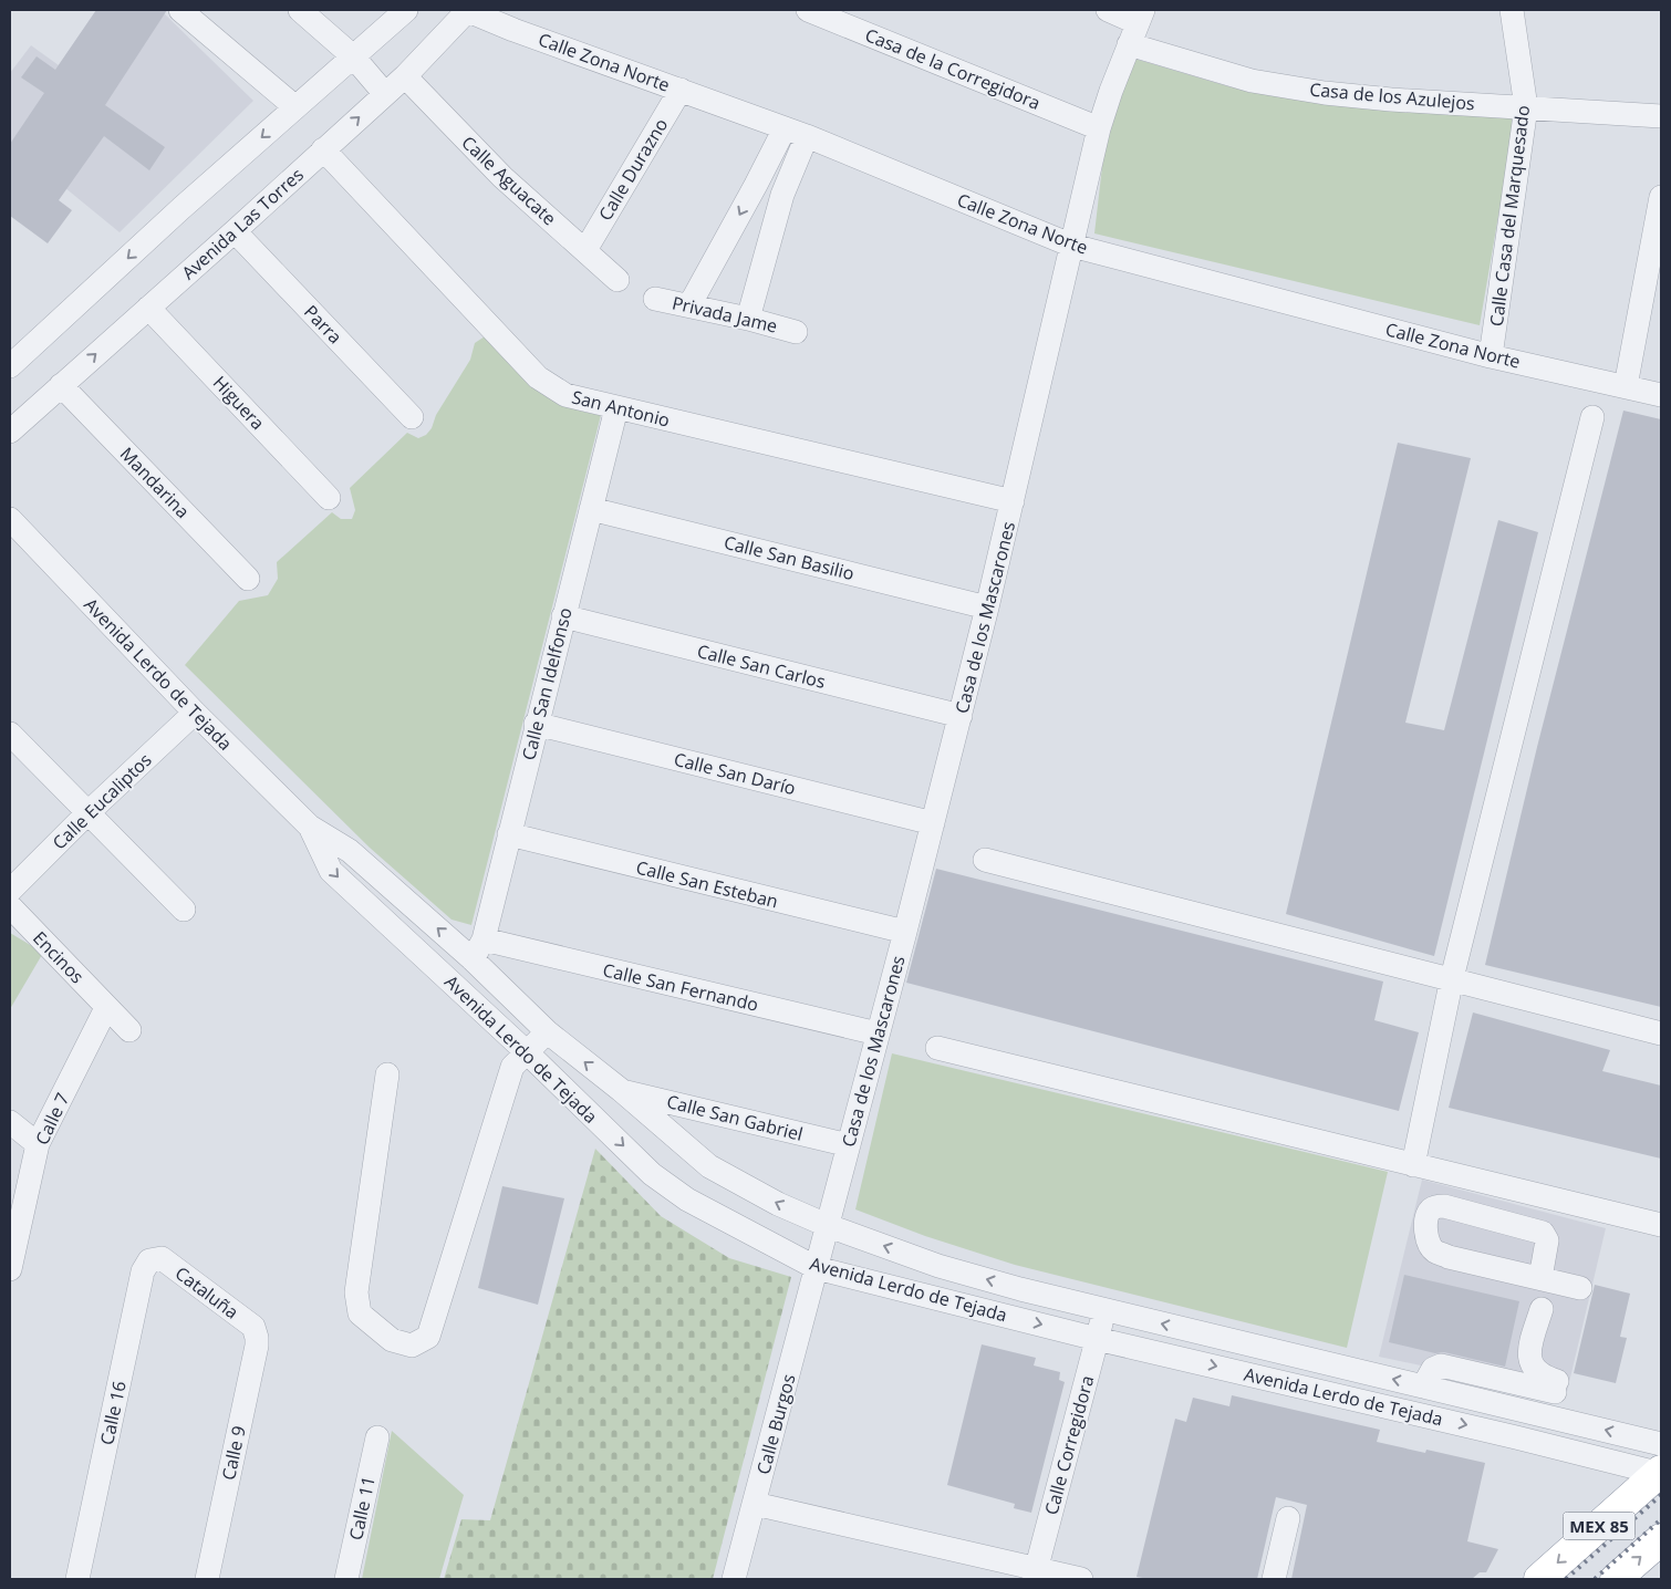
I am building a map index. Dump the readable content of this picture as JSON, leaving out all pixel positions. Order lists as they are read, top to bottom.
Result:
{
  "streets": {
    "highway": ["MEX 85"],
    "street": [
      "Calle Zona Norte",
      "Casa de la Corregidora",
      "Casa de los Azulejos",
      "Calle Durazno",
      "Calle Aguacate",
      "Calle Casa del Marquesado",
      "Avenida Las Torres",
      "Privada Jame",
      "Parra",
      "Higuera",
      "San Antonio",
      "Mandarina",
      "Calle San Basilio",
      "Casa de los Mascarones",
      "Calle San Carlos",
      "Avenida Lerdo de Tejada",
      "Calle San Idelfonso",
      "Calle San Darío",
      "Calle Eucaliptos",
      "Calle San Esteban",
      "Encinos",
      "Calle San Fernando",
      "Calle San Gabriel",
      "Calle 7",
      "Cataluña",
      "Calle 16",
      "Calle Burgos",
      "Calle Corregidora",
      "Calle 9",
      "Calle 11"
    ]
  },
  "crossings": [
    ["Calle Zona Norte", "Calle Durazno"],
    ["Calle Zona Norte", "Calle Casa del Marquesado"],
    ["Calle Zona Norte", "Avenida Las Torres"],
    ["Calle Zona Norte", "Casa de los Mascarones"],
    ["Casa de la Corregidora", "Casa de los Mascarones"],
    ["Casa de los Azulejos", "Calle Casa del Marquesado"],
    ["Casa de los Azulejos", "Casa de los Mascarones"],
    ["Calle Durazno", "Calle Aguacate"],
    ["Calle Aguacate", "Avenida Las Torres"],
    ["Avenida Las Torres", "Parra"],
    ["Avenida Las Torres", "Higuera"],
    ["Avenida Las Torres", "San Antonio"],
    ["Avenida Las Torres", "Mandarina"],
    ["San Antonio", "Casa de los Mascarones"],
    ["San Antonio", "Calle San Idelfonso"],
    ["Calle San Basilio", "Casa de los Mascarones"],
    ["Calle San Basilio", "Calle San Idelfonso"],
    ["Casa de los Mascarones", "Calle San Carlos"],
    ["Casa de los Mascarones", "Avenida Lerdo de Tejada"],
    ["Casa de los Mascarones", "Calle San Darío"],
    ["Casa de los Mascarones", "Calle San Esteban"],
    ["Casa de los Mascarones", "Calle San Fernando"],
    ["Casa de los Mascarones", "Calle San Gabriel"],
    ["Casa de los Mascarones", "Calle Burgos"],
    ["Calle San Carlos", "Calle San Idelfonso"],
    ["Avenida Lerdo de Tejada", "Calle San Idelfonso"],
    ["Avenida Lerdo de Tejada", "Calle Eucaliptos"],
    ["Avenida Lerdo de Tejada", "Calle San Fernando"],
    ["Avenida Lerdo de Tejada", "Calle San Gabriel"],
    ["Avenida Lerdo de Tejada", "Calle Burgos"],
    ["Avenida Lerdo de Tejada", "Calle Corregidora"],
    ["Avenida Lerdo de Tejada", "MEX 85"],
    ["Calle San Idelfonso", "Calle San Darío"],
    ["Calle San Idelfonso", "Calle San Esteban"],
    ["Calle San Idelfonso", "Calle San Fernando"],
    ["Encinos", "Calle 7"],
    ["Cataluña", "Calle 16"],
    ["Cataluña", "Calle 9"]
  ]
}
